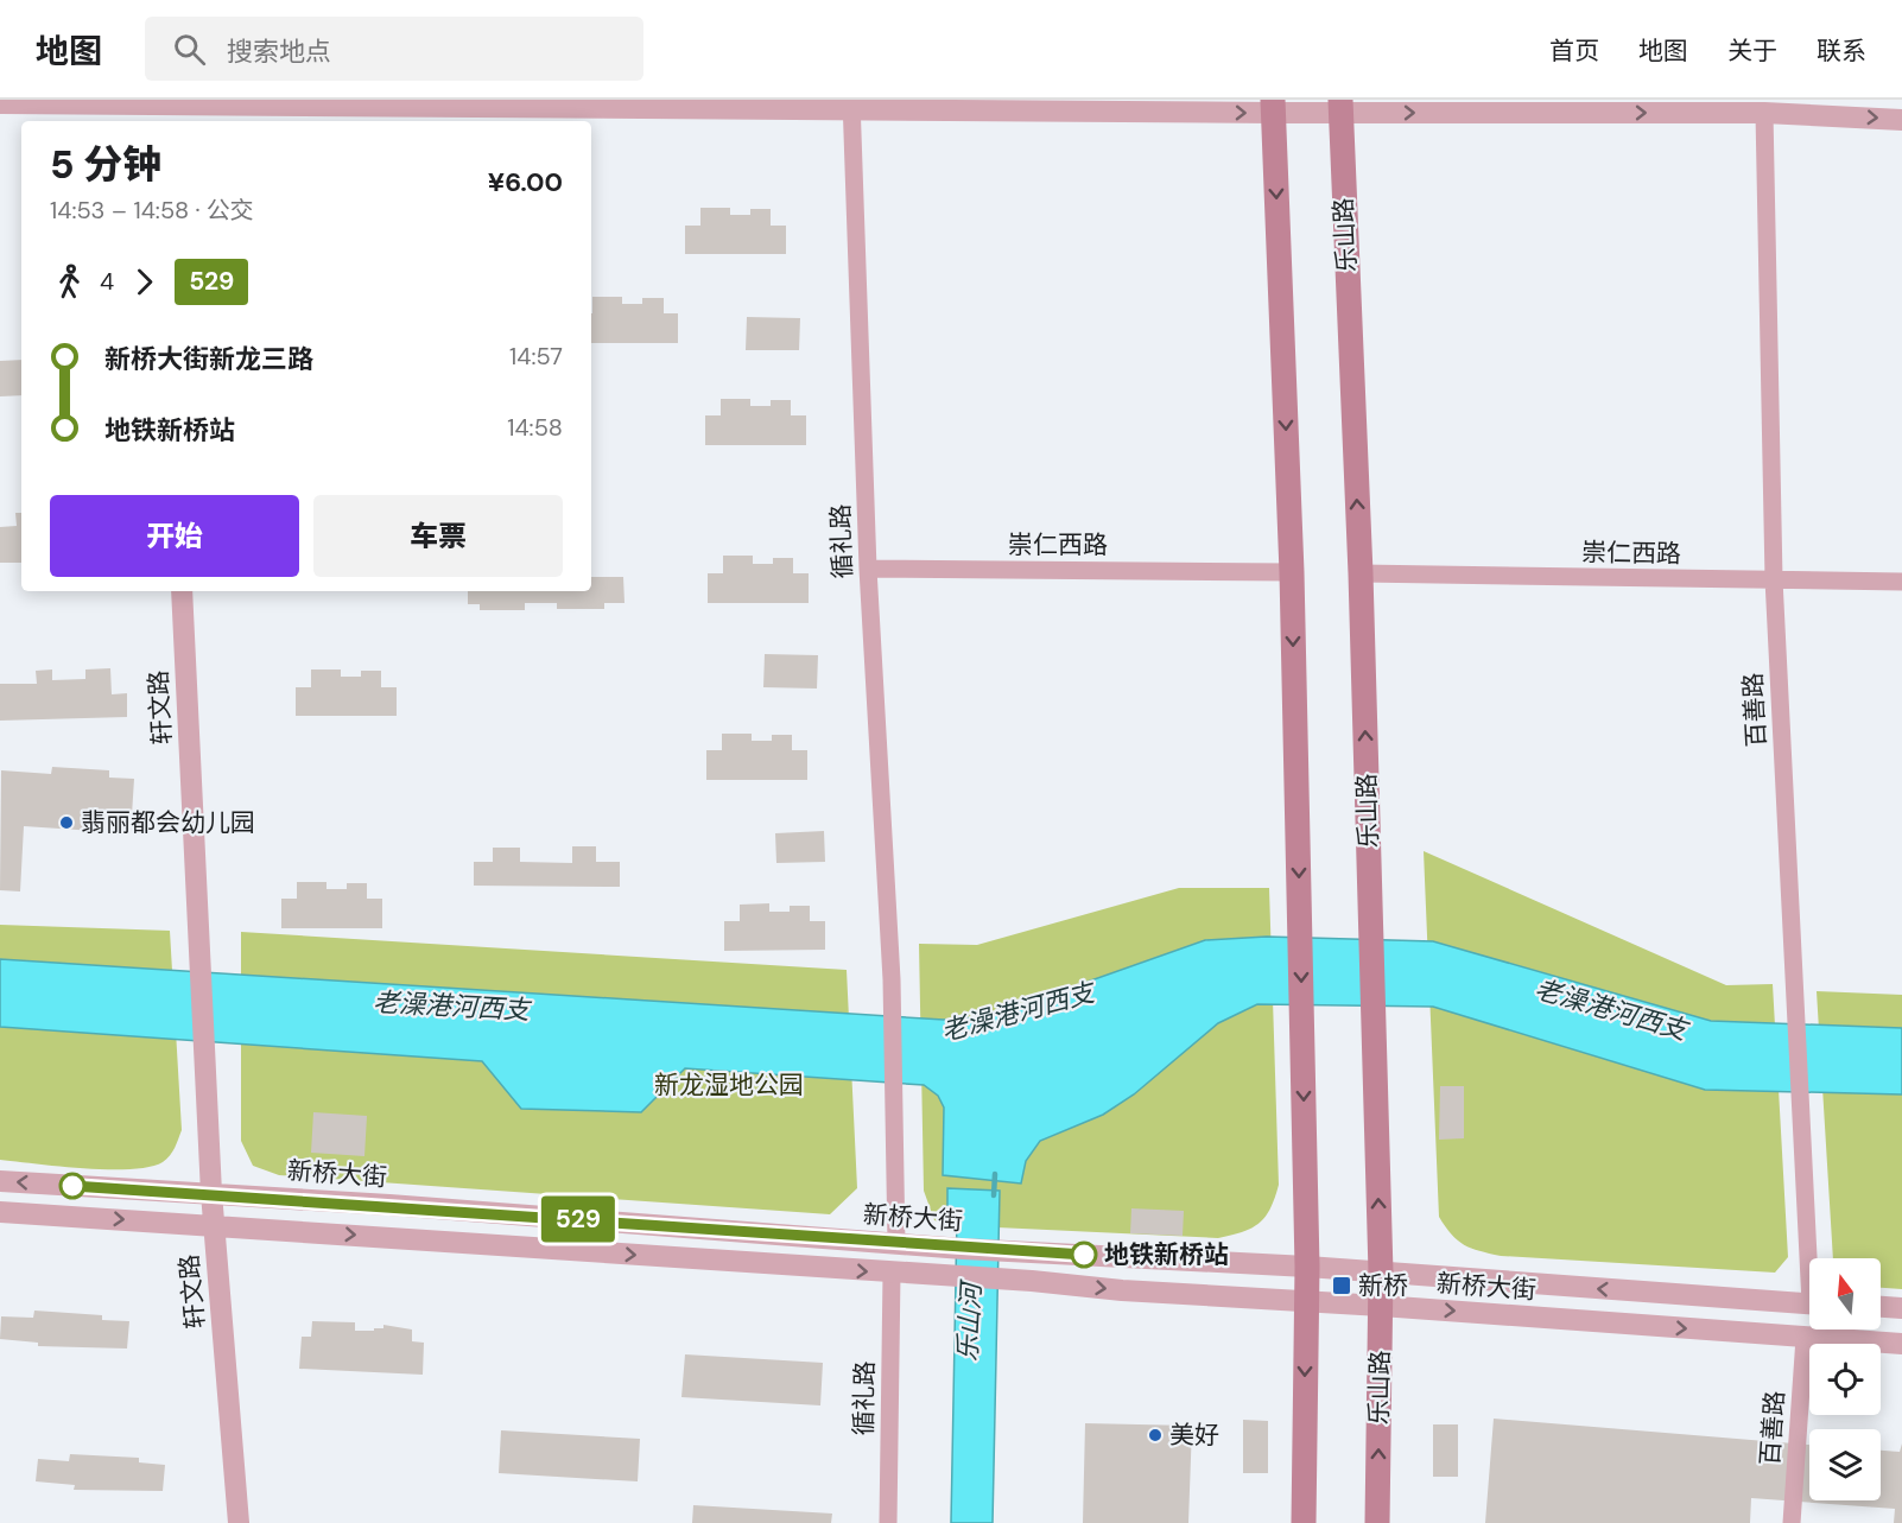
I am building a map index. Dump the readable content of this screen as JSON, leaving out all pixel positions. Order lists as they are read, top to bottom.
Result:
{
  "streets": {
    "main road": ["乐山路"],
    "street": [
      "循礼路",
      "崇仁西路",
      "轩文路",
      "百善路",
      "新桥大街"
    ]
  },
  "crossings": [
    ["乐山路", "崇仁西路"],
    ["乐山路", "新桥大街"],
    ["循礼路", "崇仁西路"],
    ["循礼路", "新桥大街"],
    ["崇仁西路", "百善路"],
    ["轩文路", "新桥大街"],
    ["百善路", "新桥大街"]
  ],
  "water": ["老澡港河西支", "乐山河"],
  "parks": ["新龙湿地公园"],
  "places": {
    "other": ["翡丽都会幼儿园", "地铁新桥站", "美好"],
    "transit": ["新桥"]
  },
  "lines": ["bus line 529"],
  "north": "top",
  "page": {
    "header": "地图",
    "search": "搜索地点",
    "nav": [
      "首页",
      "地图",
      "关于",
      "联系"
    ],
    "on_map": "529",
    "heading": ["5 分钟", "14:53 – 14:58 · 公交", "¥6.00"],
    "legs": ["4", "529"],
    "list": [
      {
        "name": "新桥大街新龙三路",
        "value": "14:57"
      },
      {
        "name": "地铁新桥站",
        "value": "14:58"
      }
    ],
    "buttons": ["开始", "车票"]
  }
}
